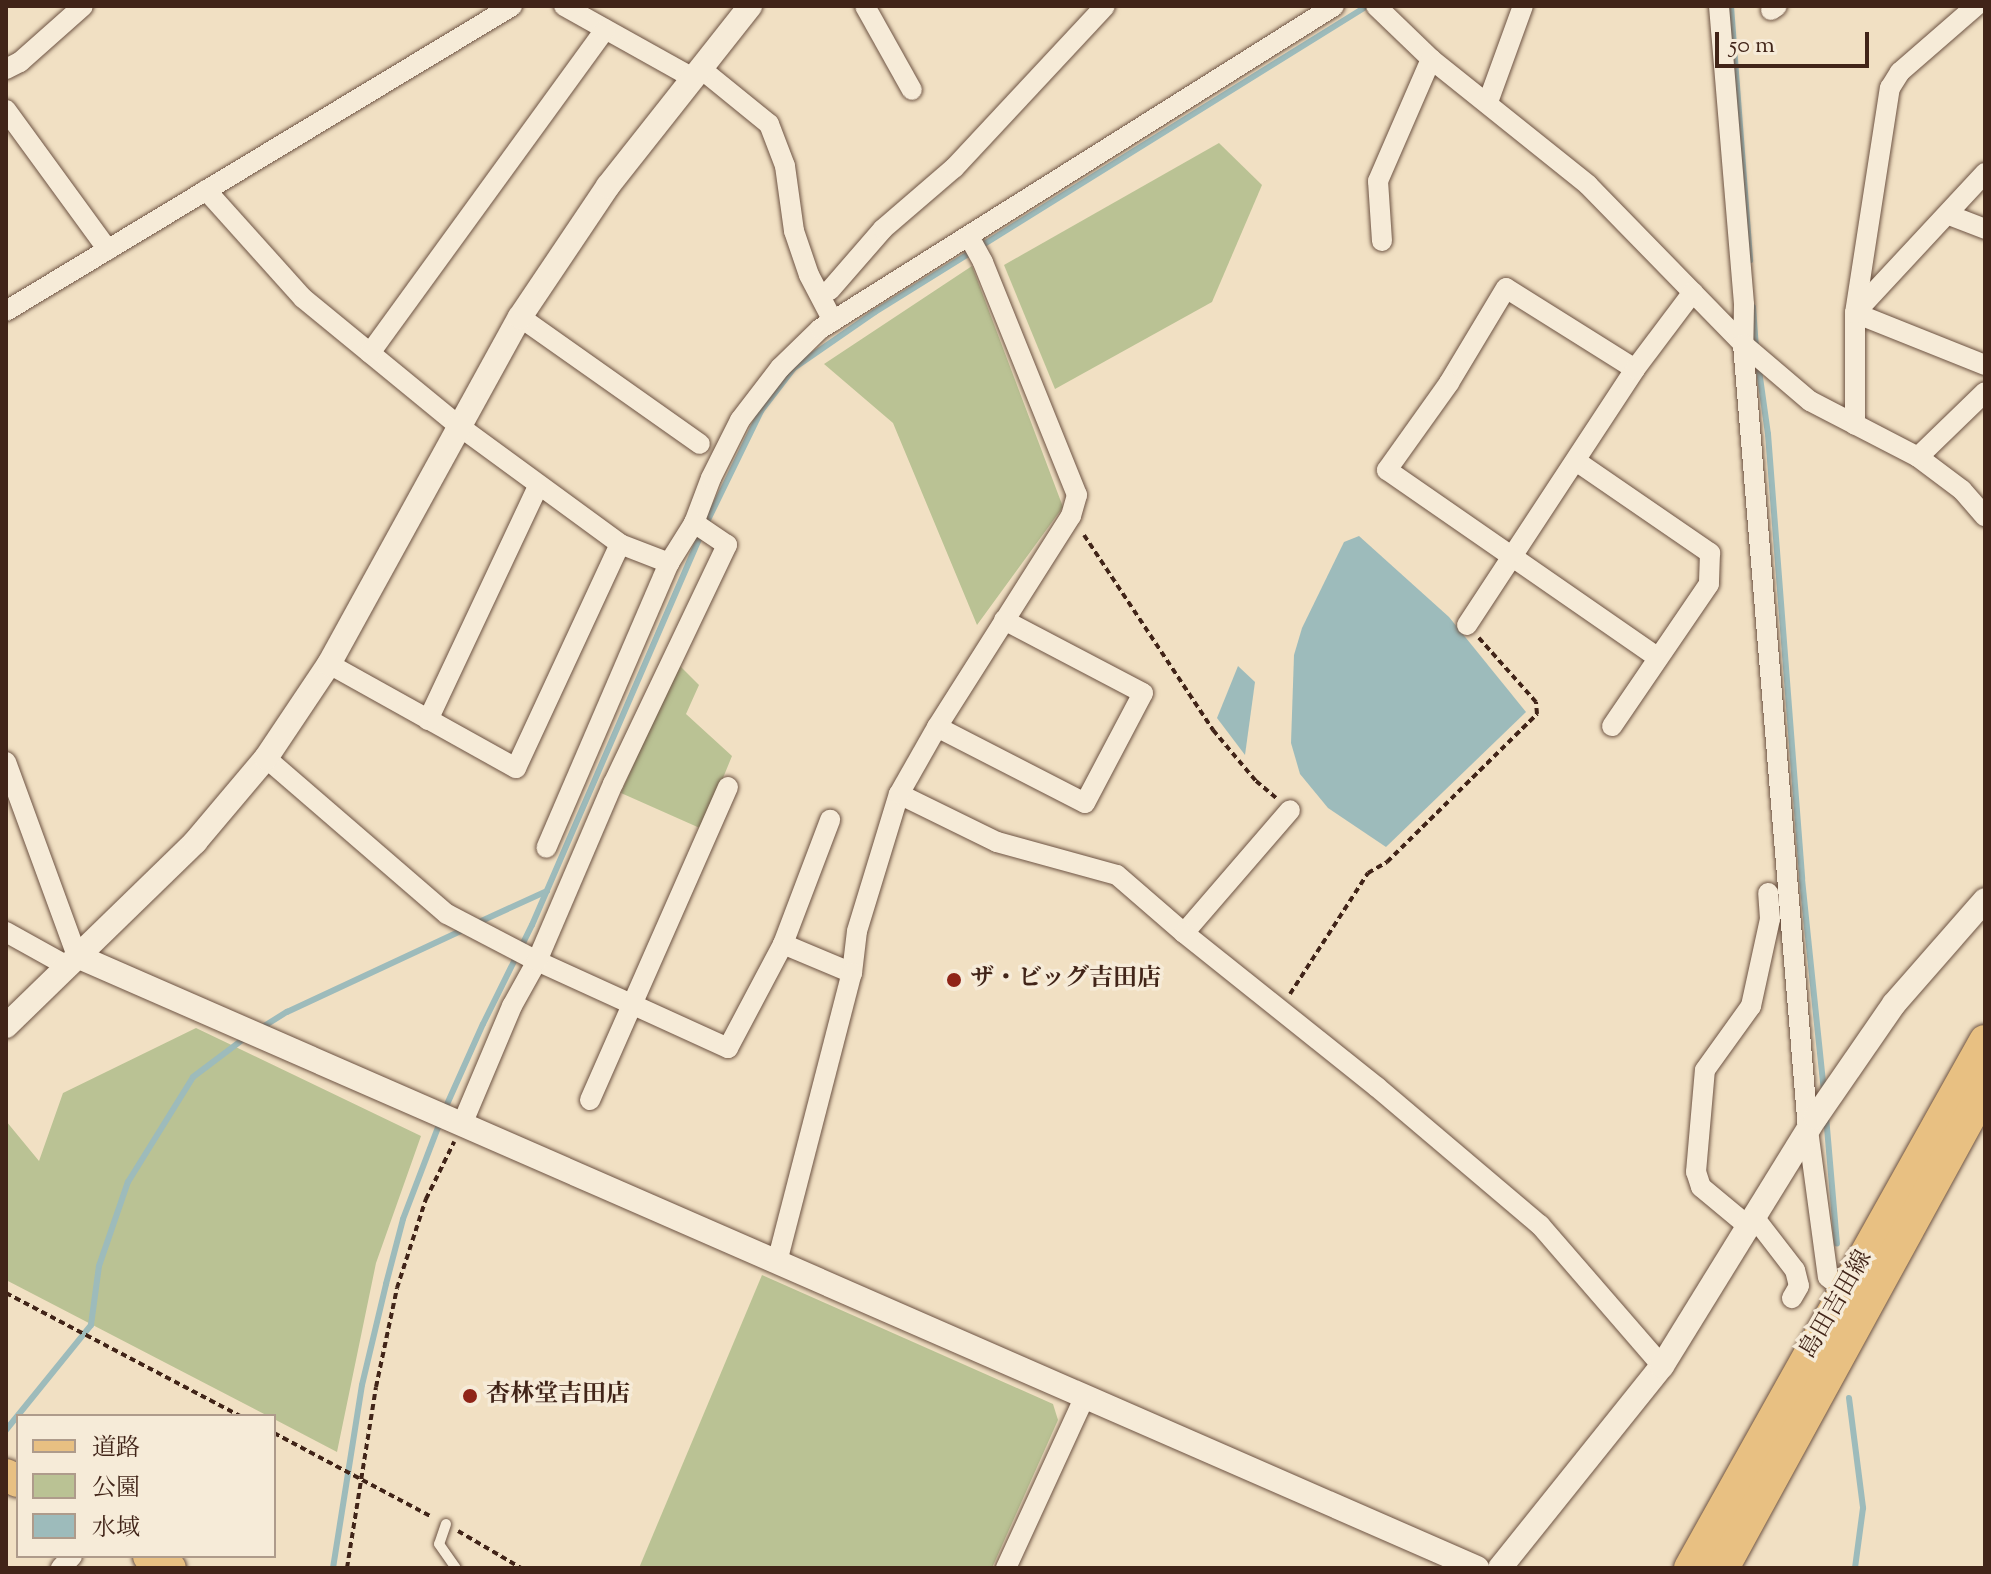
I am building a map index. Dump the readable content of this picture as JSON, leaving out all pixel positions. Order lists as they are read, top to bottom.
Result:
{
  "streets": {
    "main road": ["島田吉田線"]
  },
  "places": ["ザ・ビッグ吉田店", "杏林堂吉田店"],
  "legend": ["道路", "公園", "水域"],
  "scale_bar": "50 m"
}
